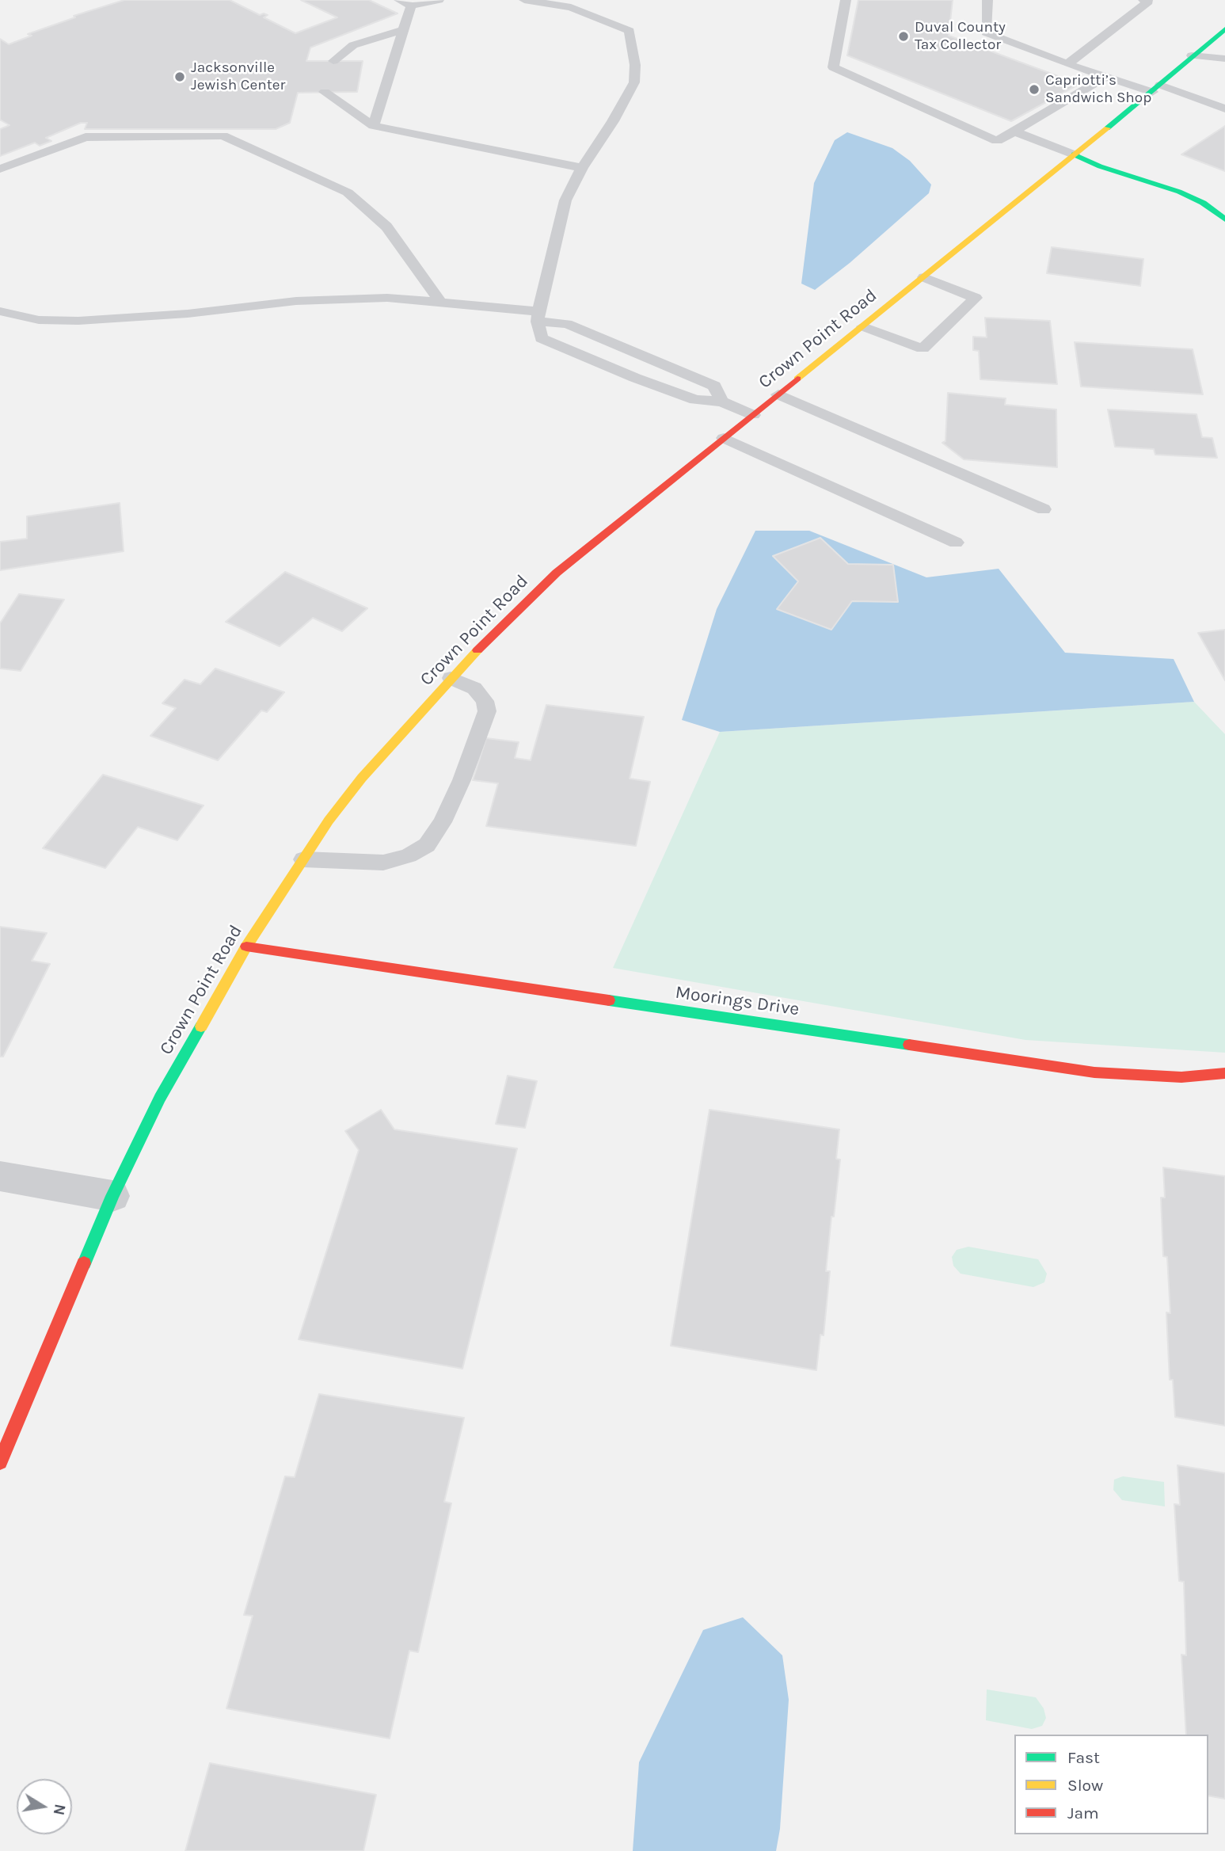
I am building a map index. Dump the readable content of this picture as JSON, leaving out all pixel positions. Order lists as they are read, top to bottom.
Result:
{
  "streets": {
    "street": ["Crown Point Road", "Moorings Drive"]
  },
  "crossings": [
    ["Crown Point Road", "Moorings Drive"]
  ],
  "places": ["Duval County Tax Collector", "Jacksonville Jewish Center", "Capriotti’s Sandwich Shop"],
  "legend": ["Fast", "Slow", "Jam"],
  "north": "right"
}
